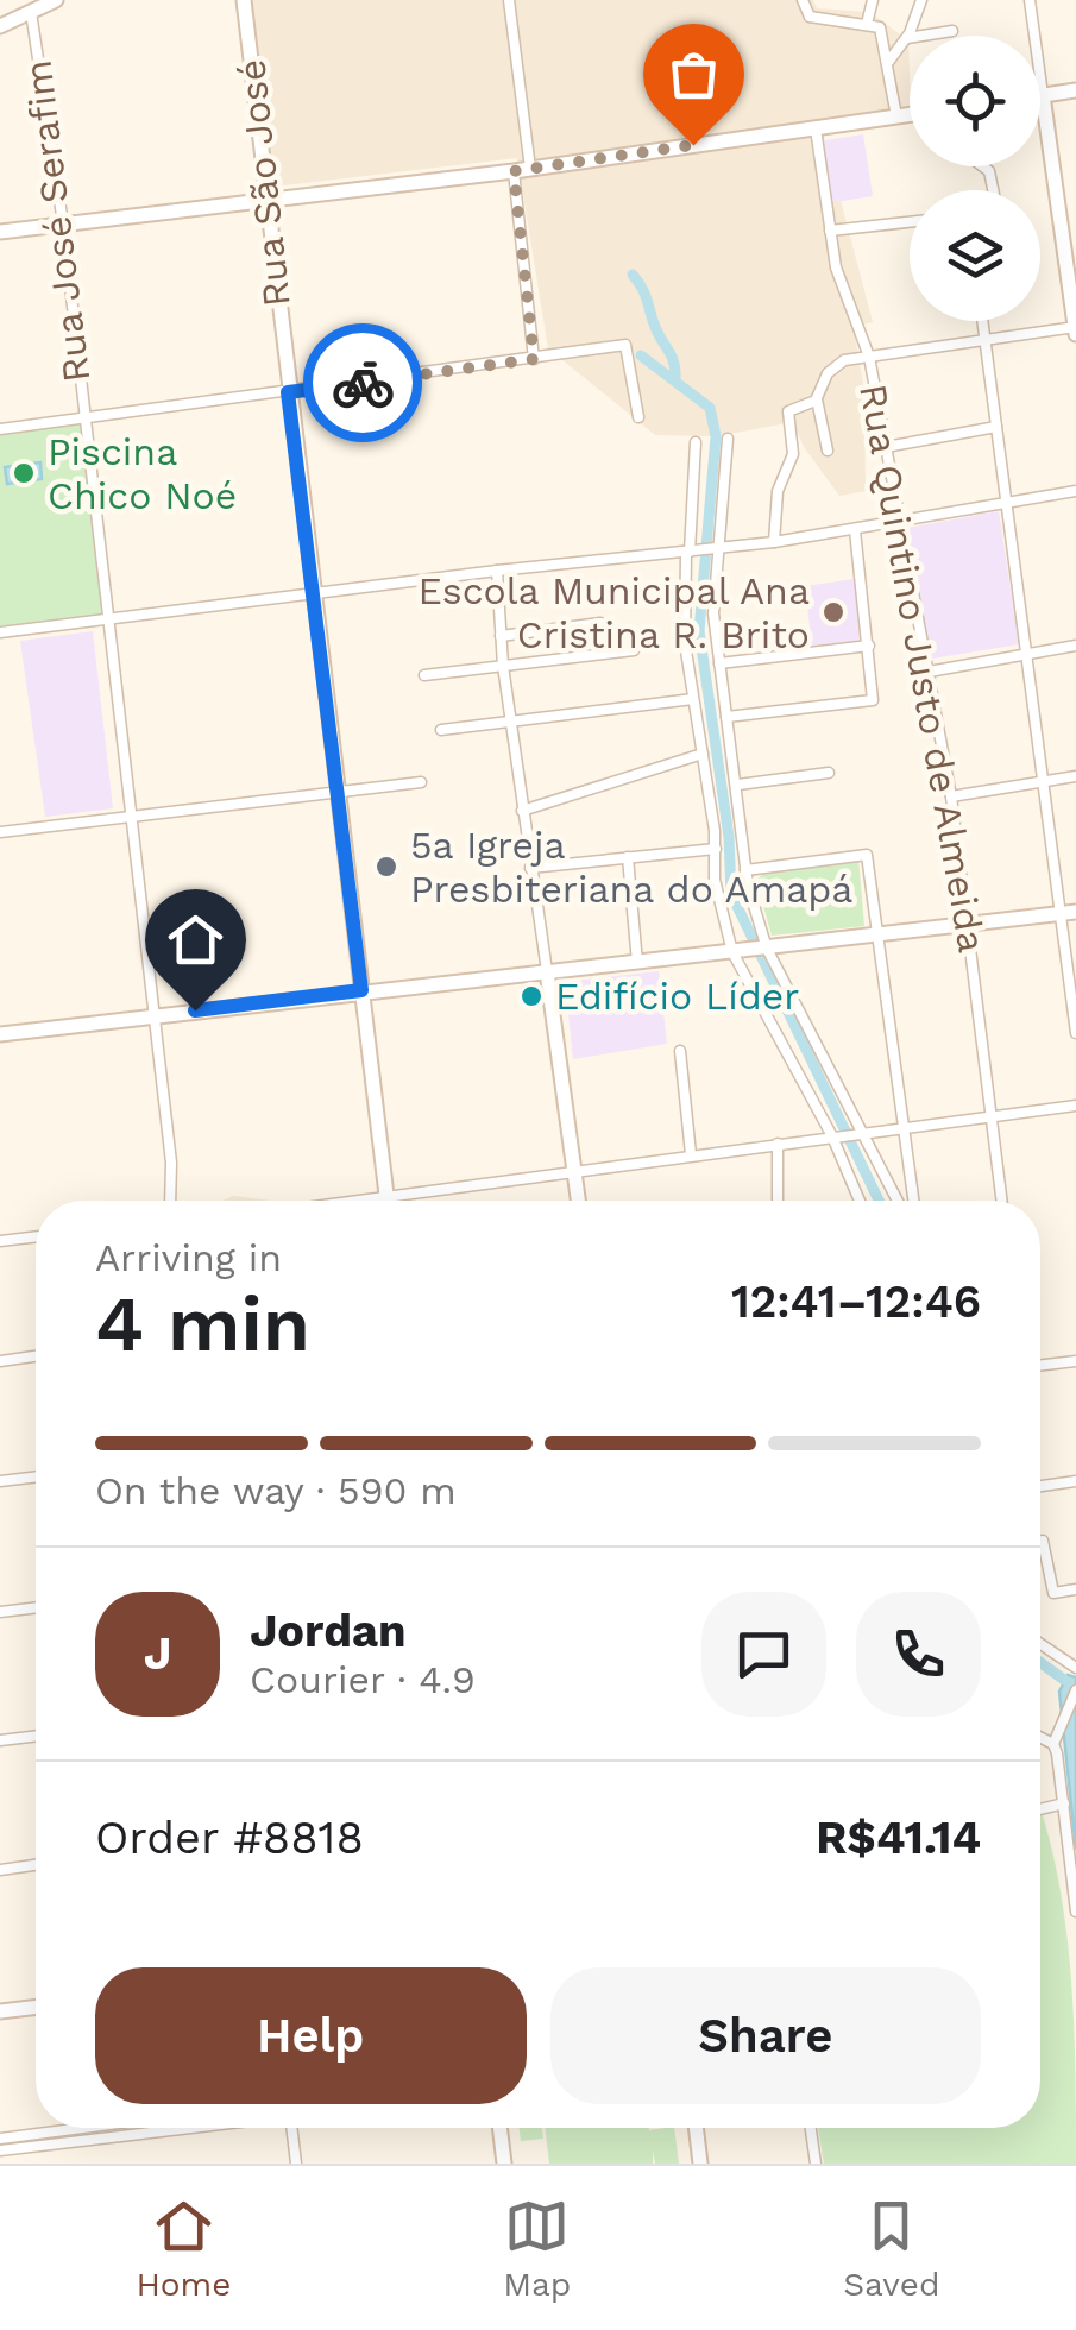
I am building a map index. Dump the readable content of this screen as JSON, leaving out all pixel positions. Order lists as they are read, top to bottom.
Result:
{
  "streets": {
    "street": ["Rua São José", "Rua José Serafim", "Rua Quintino Justo de Almeida"]
  },
  "places": [
    "Piscina Chico Noé",
    "Escola Municipal Ana Cristina R. Brito",
    "5a Igreja Presbiteriana do Amapá",
    "Edifício Líder"
  ],
  "page": {
    "heading": ["4 min", "Arriving in", "12:41–12:46"],
    "panel": [
      "Jordan",
      "Courier · 4.9",
      "Order #8818",
      "R$41.14"
    ],
    "bar": "On the way · 590 m",
    "round": "J",
    "buttons": ["Help", "Share"],
    "tabs": ["Home", "Map", "Saved"]
  }
}
